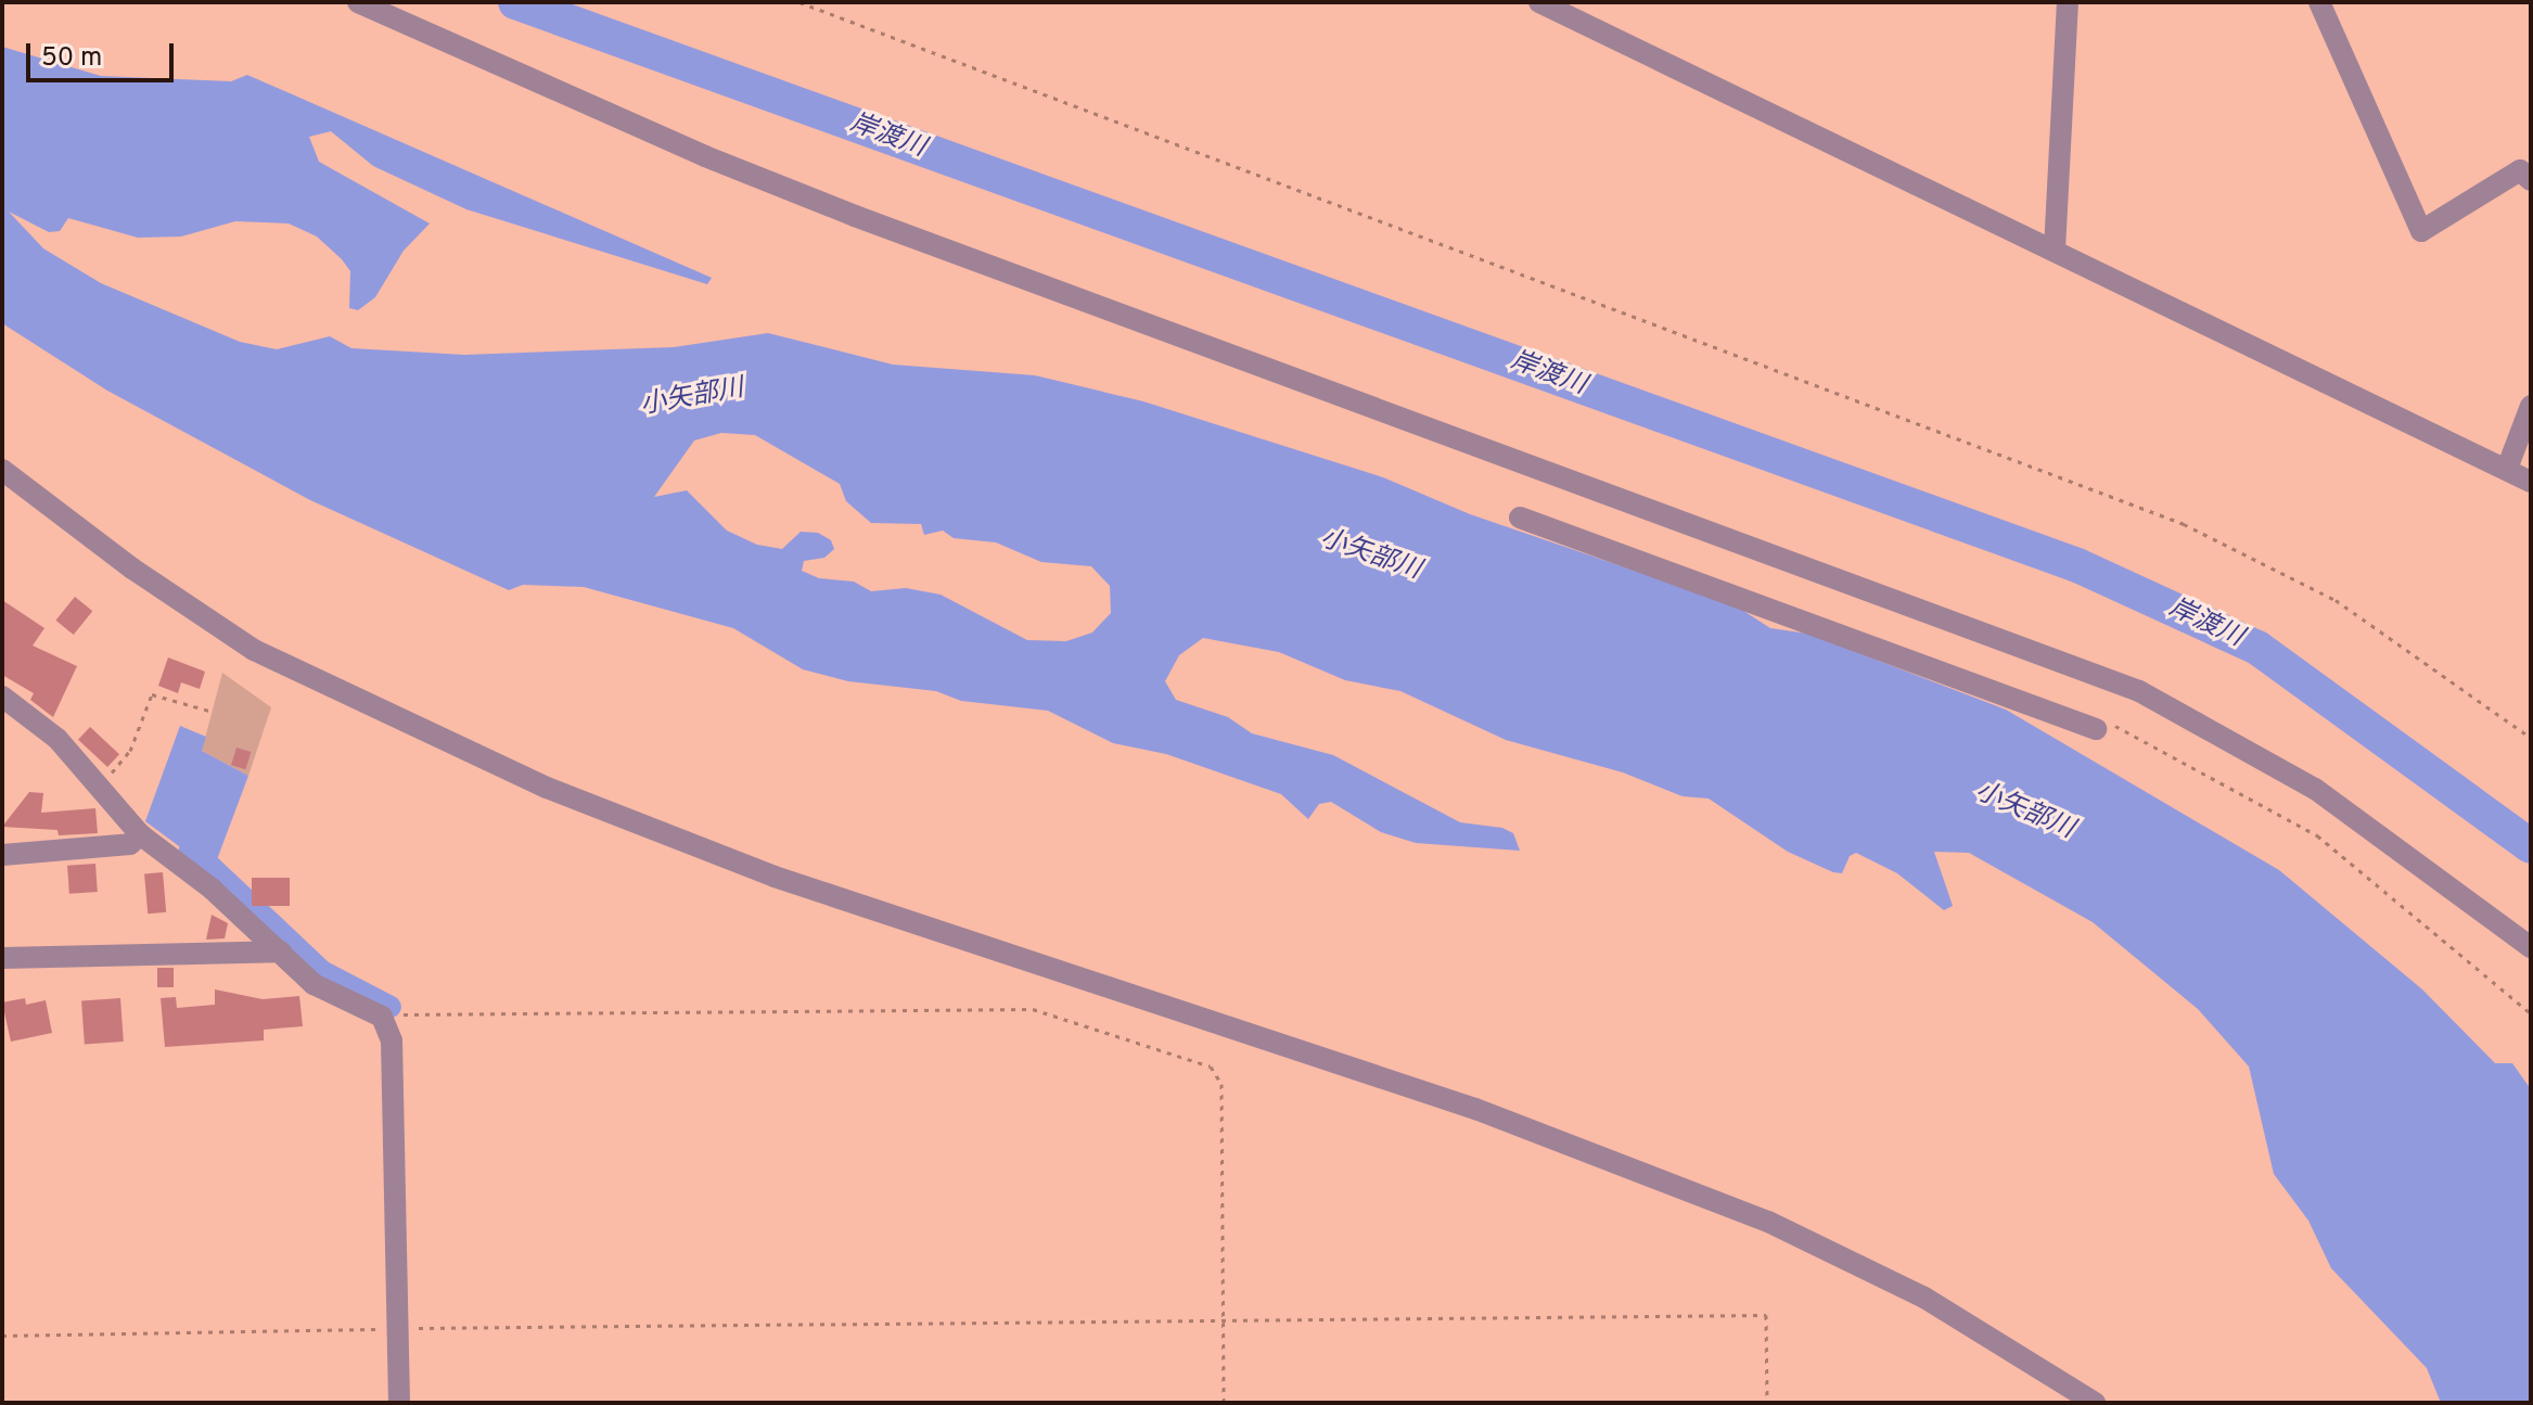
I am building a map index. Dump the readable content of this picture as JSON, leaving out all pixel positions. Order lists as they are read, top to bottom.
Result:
{
  "water": ["岸渡川", "小矢部川"],
  "scale_bar": "50 m"
}
